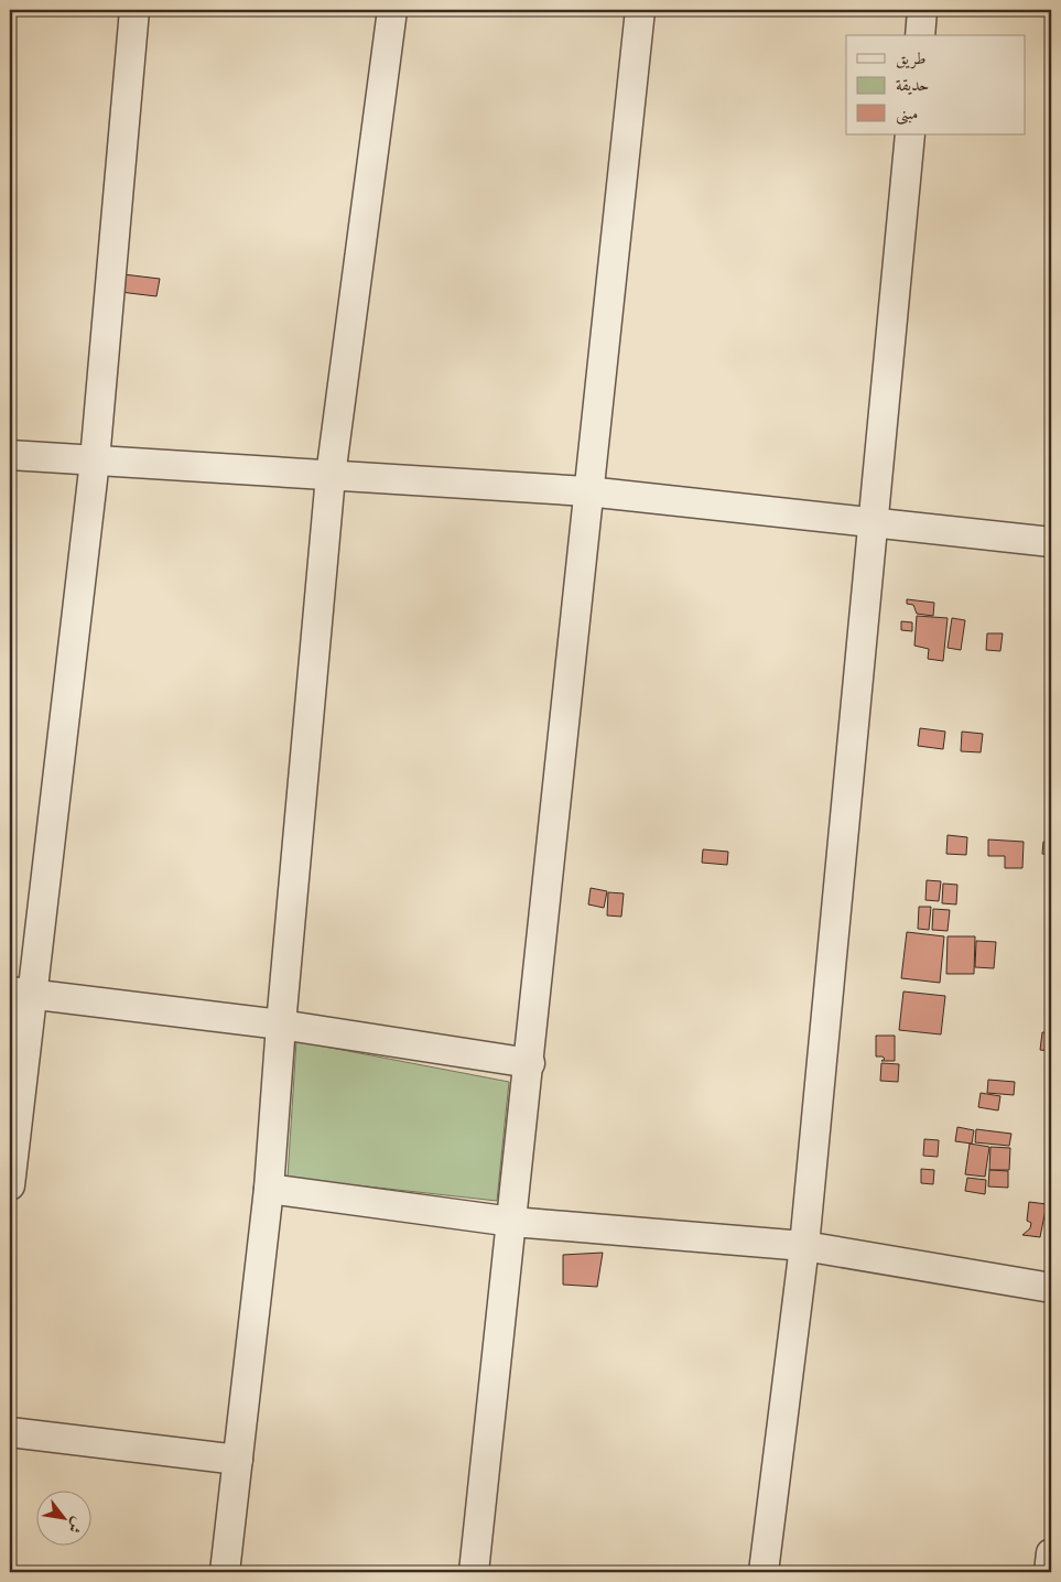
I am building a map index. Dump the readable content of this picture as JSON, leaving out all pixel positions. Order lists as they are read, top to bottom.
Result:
{
  "legend": ["طريق", "حديقة", "مبنى"],
  "north": "bottom right"
}
